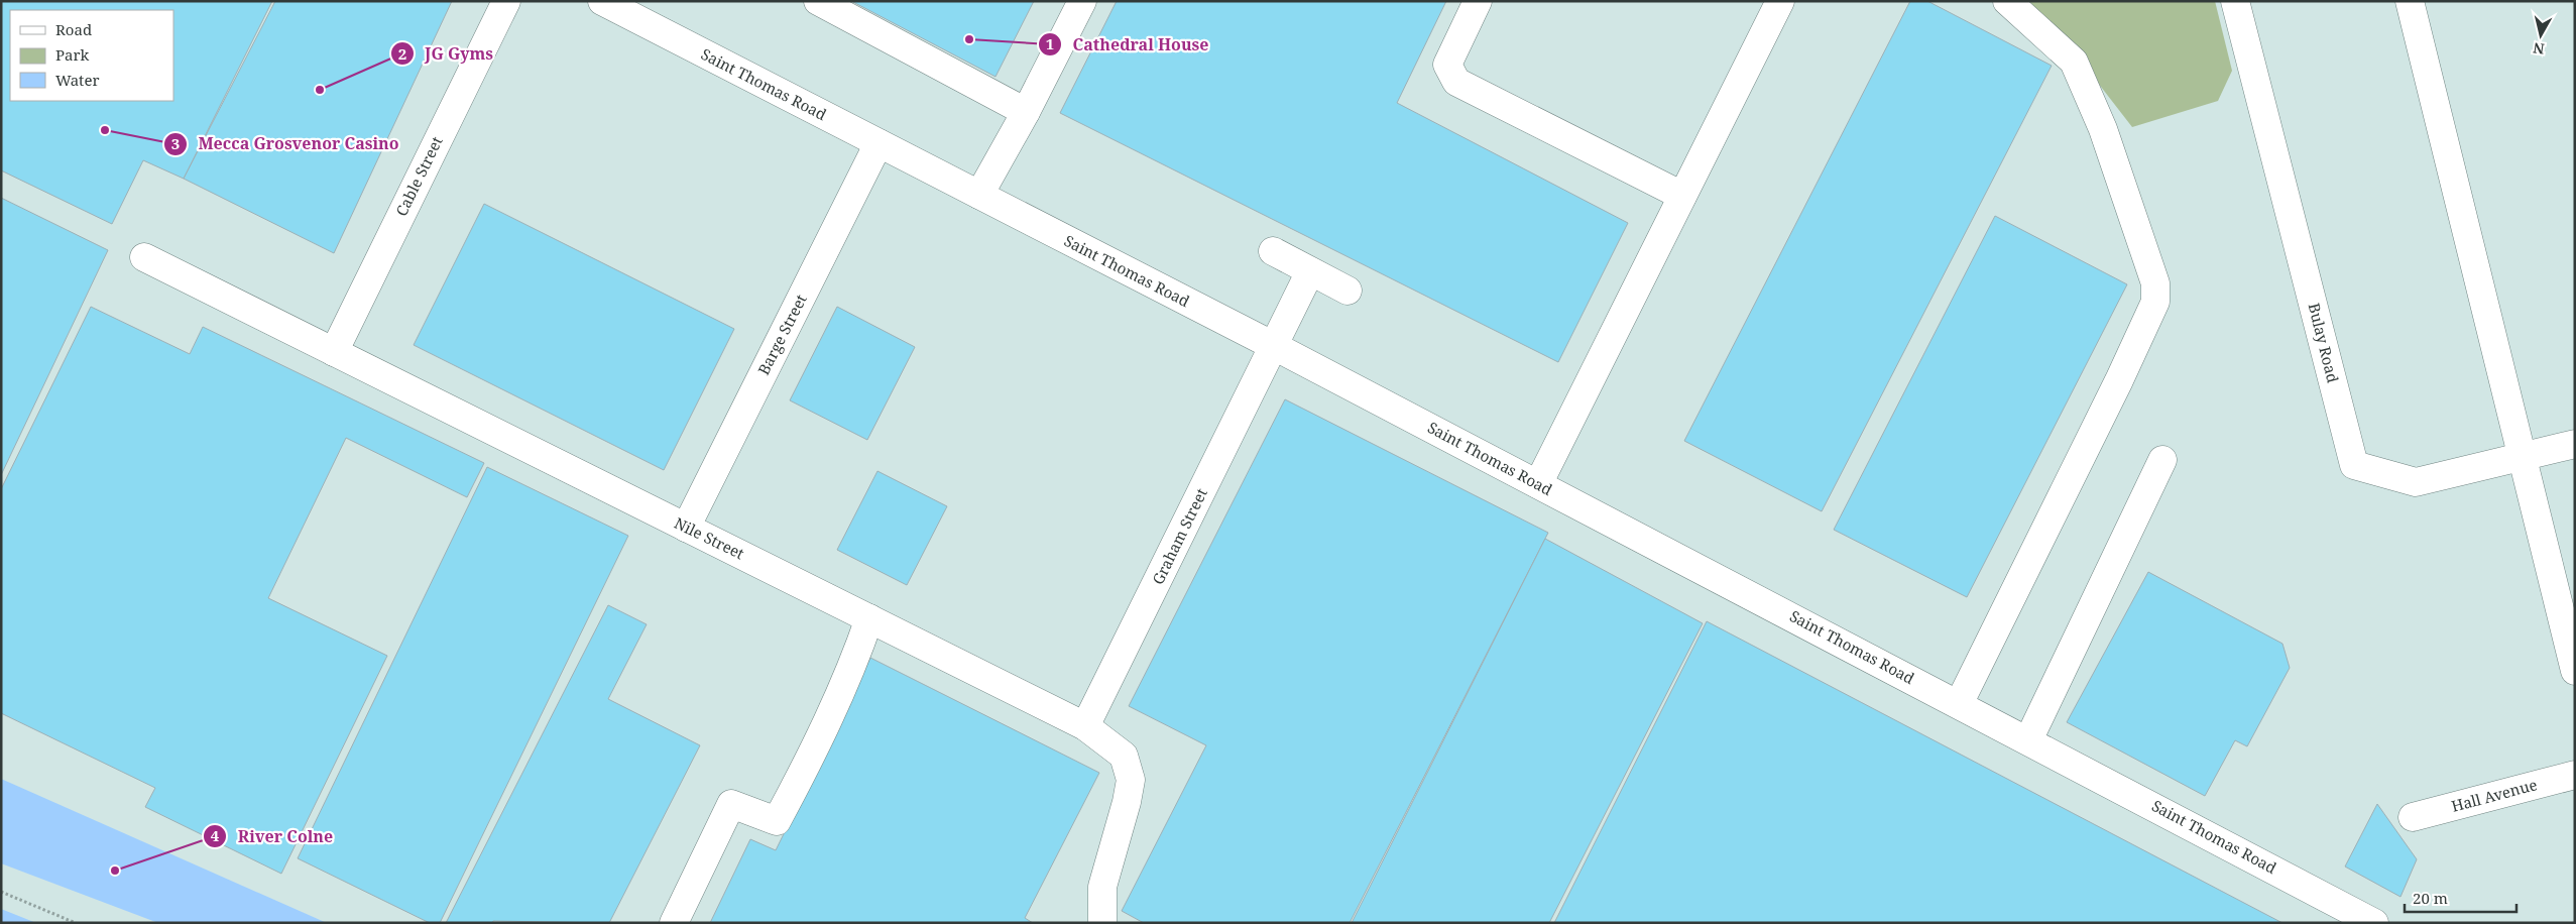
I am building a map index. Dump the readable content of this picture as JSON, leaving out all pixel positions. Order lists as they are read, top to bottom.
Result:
{
  "streets": {
    "main road": [
      "Saint Thomas Road",
      "Cable Street",
      "Barge Street",
      "Bulay Road",
      "Graham Street",
      "Nile Street",
      "Hall Avenue"
    ]
  },
  "crossings": [
    ["Saint Thomas Road", "Barge Street"],
    ["Saint Thomas Road", "Graham Street"],
    ["Cable Street", "Nile Street"],
    ["Barge Street", "Nile Street"],
    ["Graham Street", "Nile Street"]
  ],
  "places": [
    "Cathedral House",
    "JG Gyms",
    "Mecca Grosvenor Casino",
    "River Colne"
  ],
  "legend": ["Road", "Park", "Water"],
  "scale_bar": "20 m",
  "north": "bottom"
}
